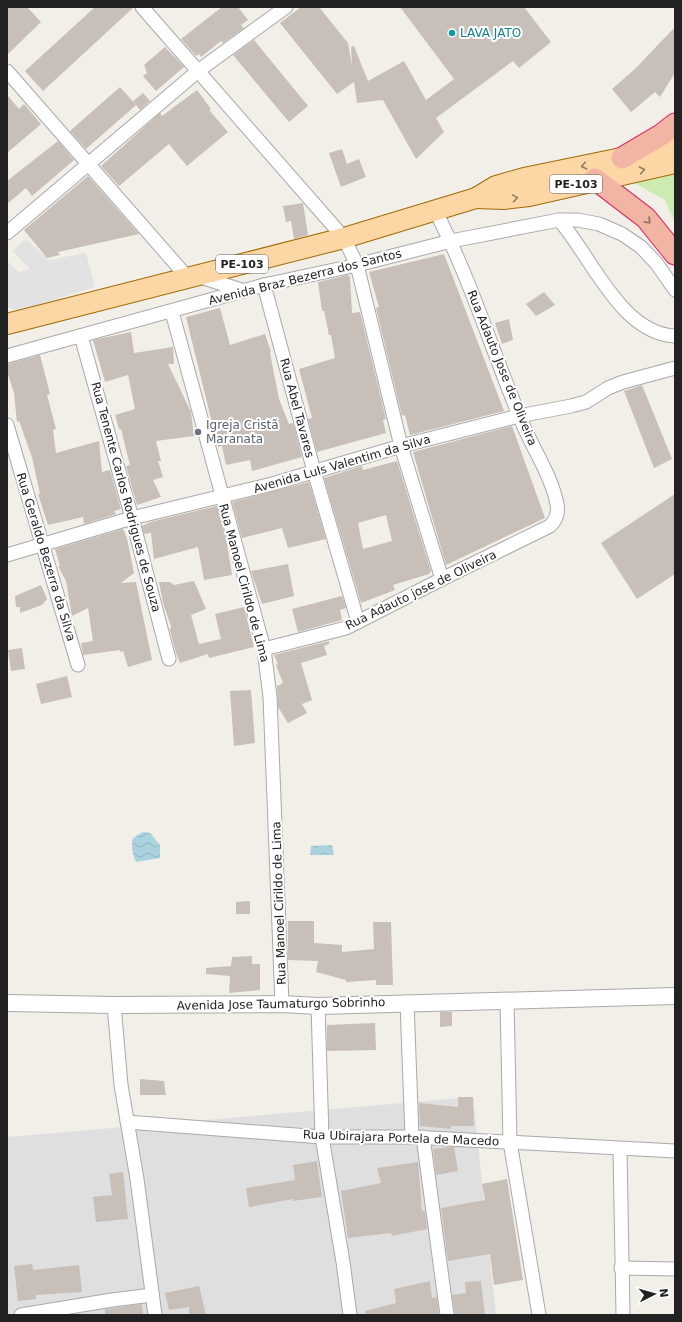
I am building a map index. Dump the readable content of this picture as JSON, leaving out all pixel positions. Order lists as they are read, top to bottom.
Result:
{
  "streets": {
    "main road": ["PE-103"],
    "street": [
      "Avenida Braz Bezerra dos Santos",
      "Rua Adauto Jose de Oliveira",
      "Rua Abel Tavares",
      "Avenida LuIs Valentim da Silva",
      "Rua Tenente Carlos Rodrigues de Souza",
      "Rua Geraldo Bezerra da Silva",
      "Rua Manoel Cirildo de Lima",
      "Rua Adauto jose de Oliveira",
      "Avenida Jose Taumaturgo Sobrinho",
      "Rua Ubirajara Portela de Macedo"
    ]
  },
  "crossings": [
    ["PE-103", "Rua Adauto Jose de Oliveira"],
    ["Avenida Braz Bezerra dos Santos", "Rua Adauto Jose de Oliveira"],
    ["Avenida Braz Bezerra dos Santos", "Rua Abel Tavares"],
    ["Avenida Braz Bezerra dos Santos", "Rua Tenente Carlos Rodrigues de Souza"],
    ["Avenida Braz Bezerra dos Santos", "Rua Manoel Cirildo de Lima"],
    ["Rua Adauto Jose de Oliveira", "Avenida LuIs Valentim da Silva"],
    ["Rua Adauto Jose de Oliveira", "Rua Adauto jose de Oliveira"],
    ["Rua Abel Tavares", "Avenida LuIs Valentim da Silva"],
    ["Rua Abel Tavares", "Rua Adauto jose de Oliveira"],
    ["Avenida LuIs Valentim da Silva", "Rua Tenente Carlos Rodrigues de Souza"],
    ["Avenida LuIs Valentim da Silva", "Rua Geraldo Bezerra da Silva"],
    ["Avenida LuIs Valentim da Silva", "Rua Manoel Cirildo de Lima"],
    ["Rua Manoel Cirildo de Lima", "Rua Adauto jose de Oliveira"],
    ["Rua Manoel Cirildo de Lima", "Avenida Jose Taumaturgo Sobrinho"]
  ],
  "places": ["LAVA JATO", "Igreja Cristã Maranata"],
  "north": "right"
}
